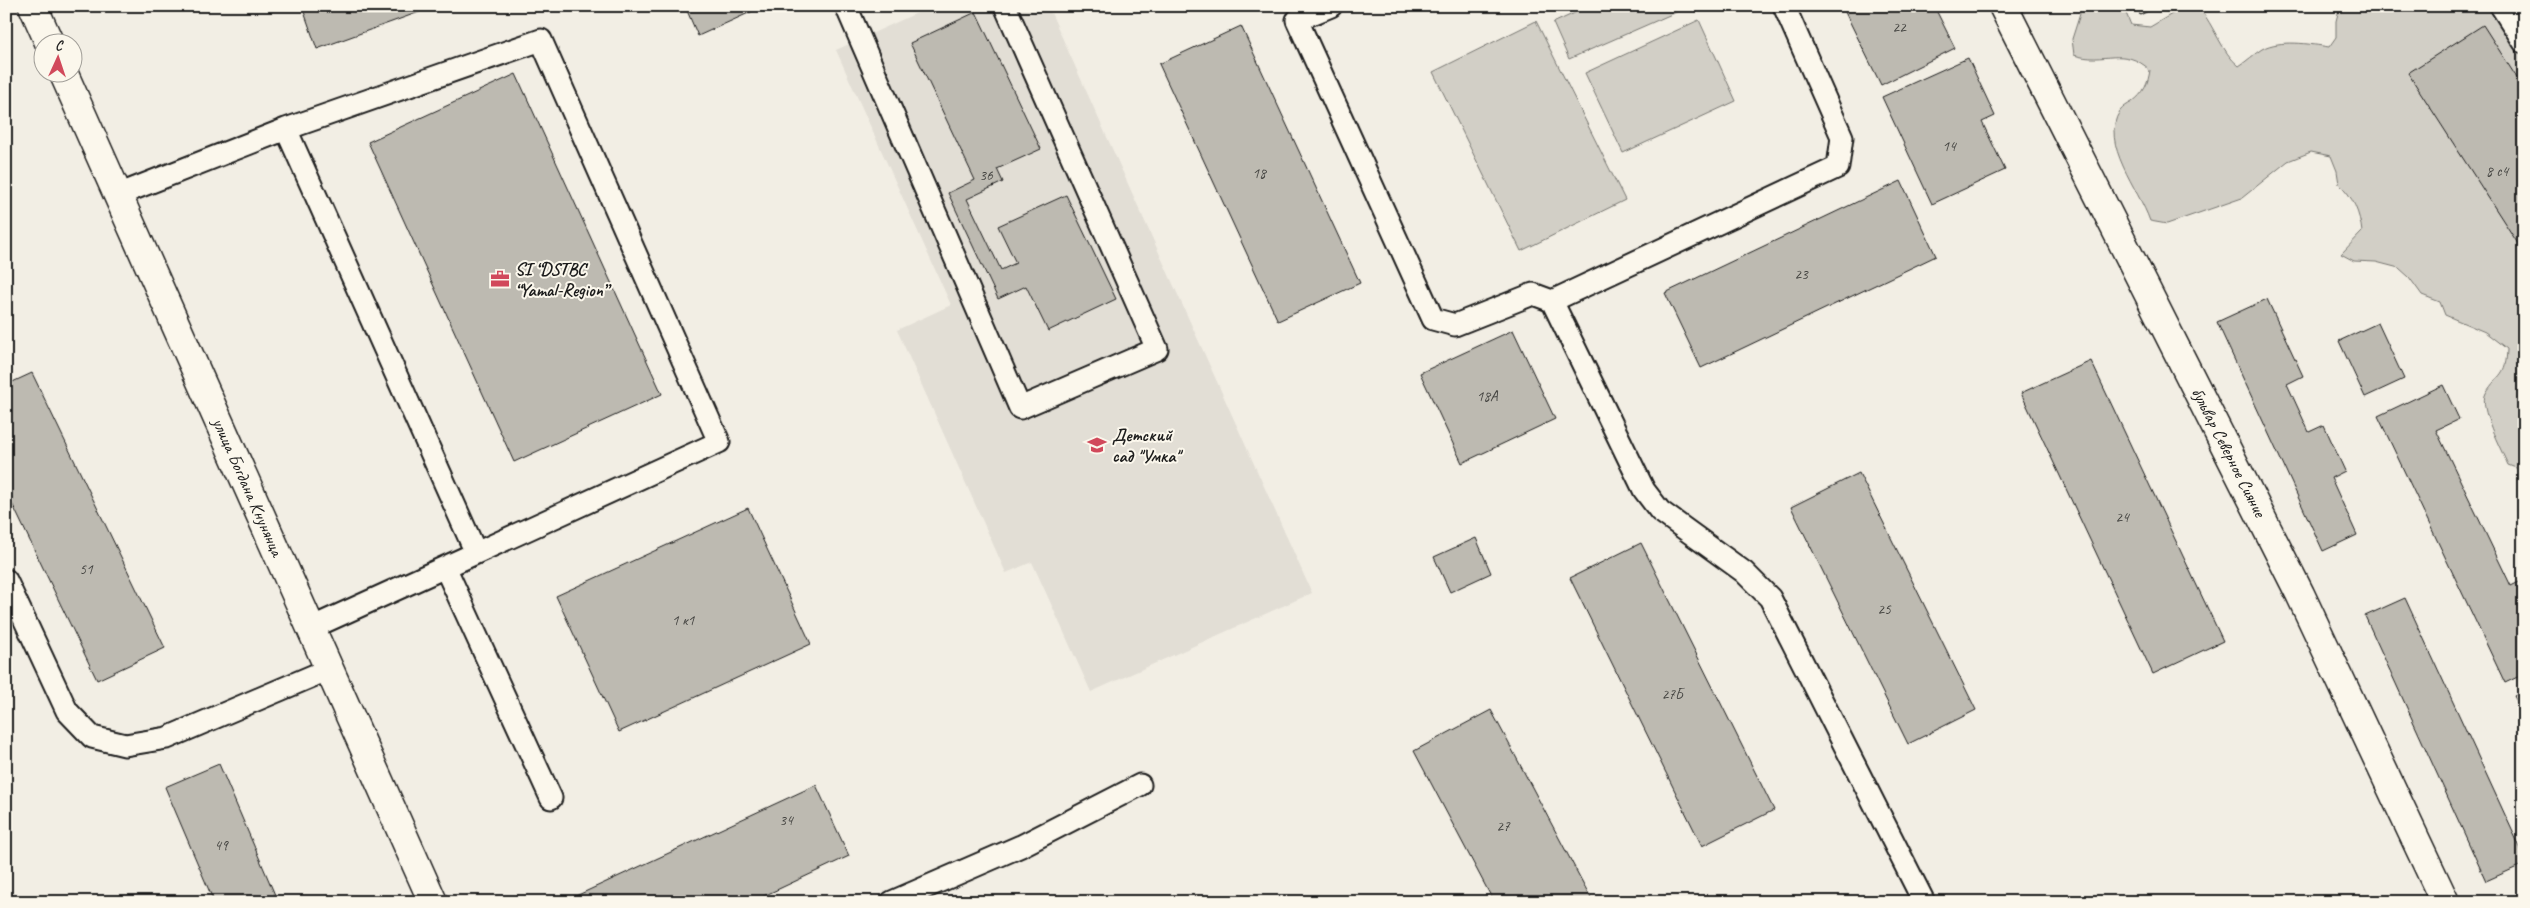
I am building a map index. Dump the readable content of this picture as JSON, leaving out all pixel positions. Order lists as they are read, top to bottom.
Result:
{
  "streets": {
    "street": ["бульвар Северное Сияние", "улица Богдана Кнунянца"]
  },
  "places": {
    "office": ["SI “DSTBC “Yamal-Region”"],
    "school or university": ["Детский сад \"Умка\""]
  },
  "house_numbers": [
    "22",
    "14",
    "8 с4",
    "18",
    "36",
    "23",
    "18А",
    "24",
    "51",
    "25",
    "1 к1",
    "27Б",
    "34",
    "27",
    "49"
  ],
  "north": "top"
}
